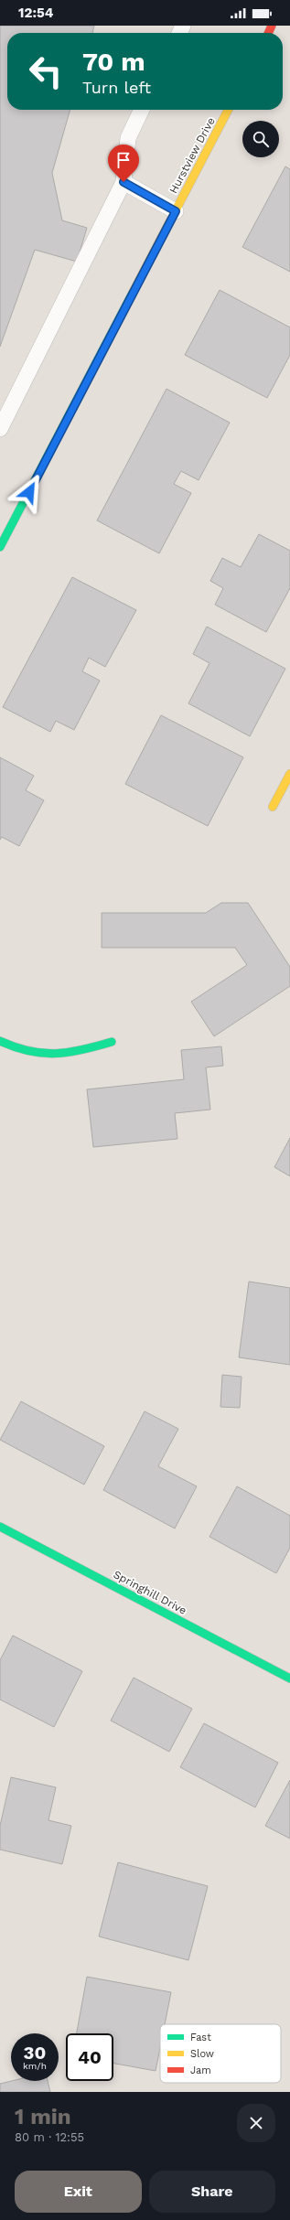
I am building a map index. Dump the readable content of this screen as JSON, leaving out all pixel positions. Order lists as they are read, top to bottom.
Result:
{
  "streets": {
    "street": ["Hurstview Drive", "Springhill Drive"]
  },
  "legend": ["Fast", "Slow", "Jam"],
  "page": {
    "status": "12:54",
    "turn": ["70 m", "Turn left"],
    "speed": "30 km/h",
    "limit": "40",
    "heading": ["1 min", "80 m · 12:55"],
    "buttons": ["Exit", "Share"]
  }
}
